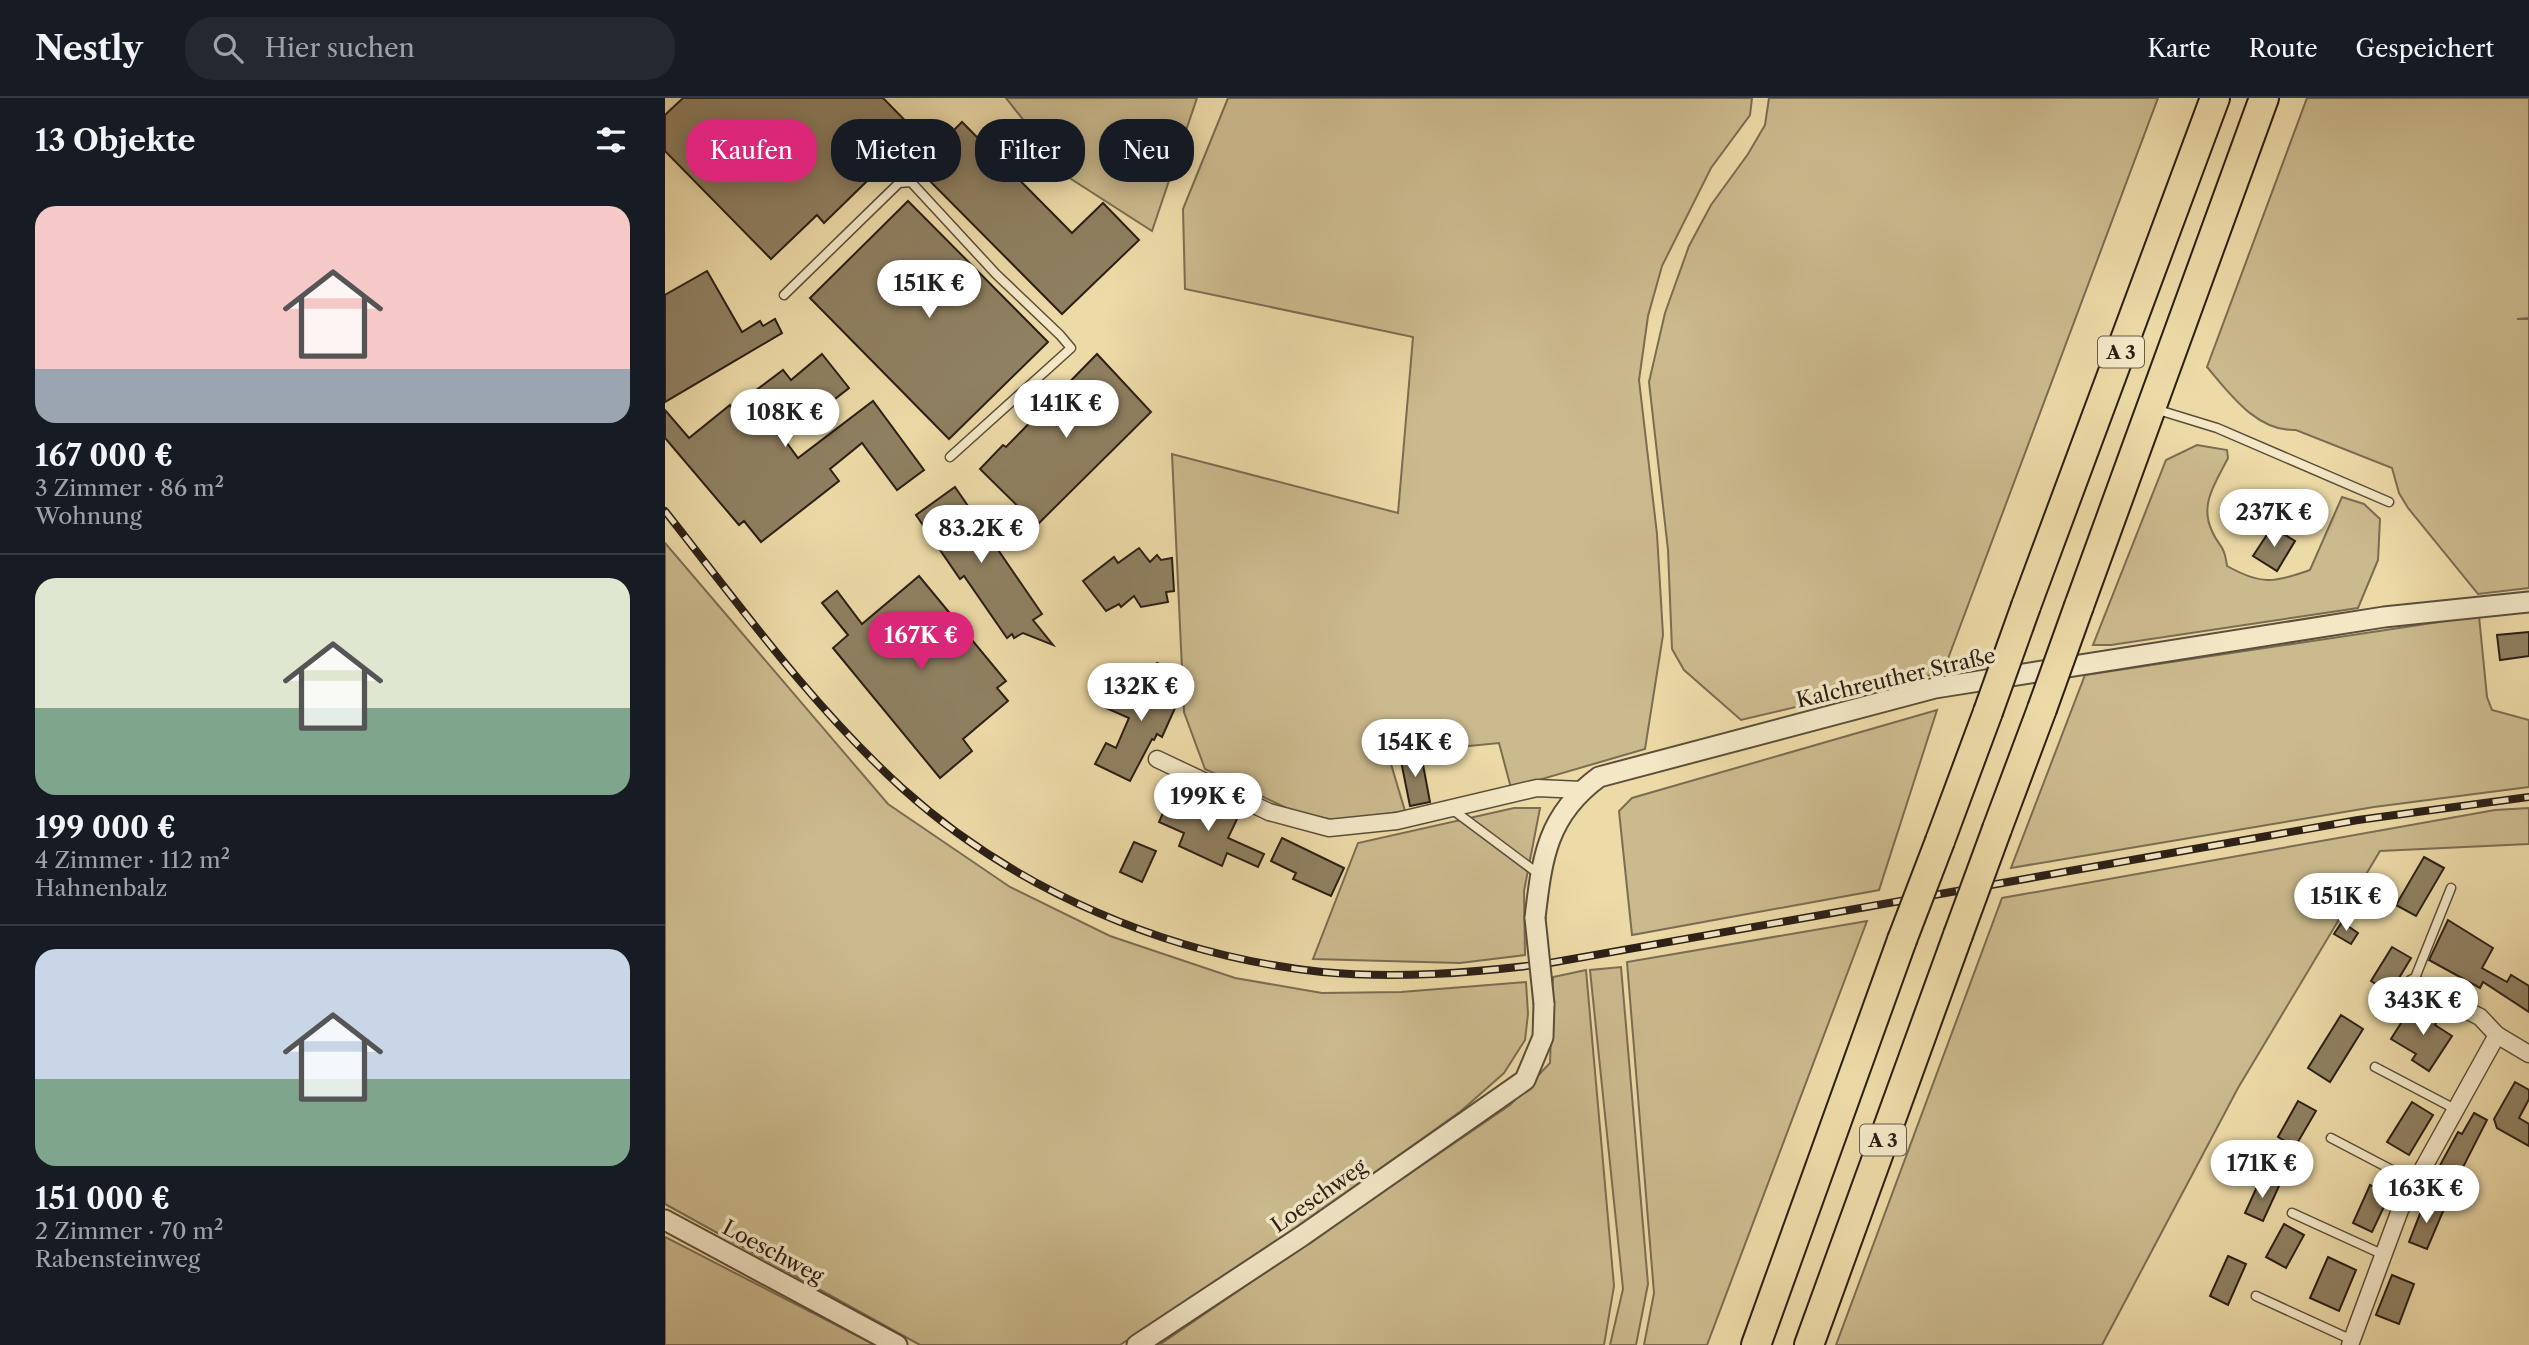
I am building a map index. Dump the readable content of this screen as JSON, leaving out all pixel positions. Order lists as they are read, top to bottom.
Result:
{
  "streets": {
    "highway": ["A 3"],
    "street": ["Kalchreuther Straße", "Loeschweg"]
  },
  "crossings": [
    ["Kalchreuther Straße", "Loeschweg"]
  ],
  "page": {
    "header": "Nestly",
    "search": "Hier suchen",
    "nav": ["Karte", "Route", "Gespeichert"],
    "heading": "13 Objekte",
    "chip": [
      "Kaufen",
      "Mieten",
      "Filter",
      "Neu"
    ],
    "list": [
      {
        "name": "167 000 €",
        "note": "3 Zimmer · 86 m² · Wohnung"
      },
      {
        "name": "199 000 €",
        "note": "4 Zimmer · 112 m² · Hahnenbalz"
      },
      {
        "name": "151 000 €",
        "note": "2 Zimmer · 70 m² · Rabensteinweg"
      }
    ],
    "price": [
      "151K €",
      "141K €",
      "108K €",
      "237K €",
      "83.2K €",
      "167K €",
      "132K €",
      "154K €",
      "199K €",
      "151K €",
      "343K €",
      "171K €",
      "163K €"
    ]
  }
}
